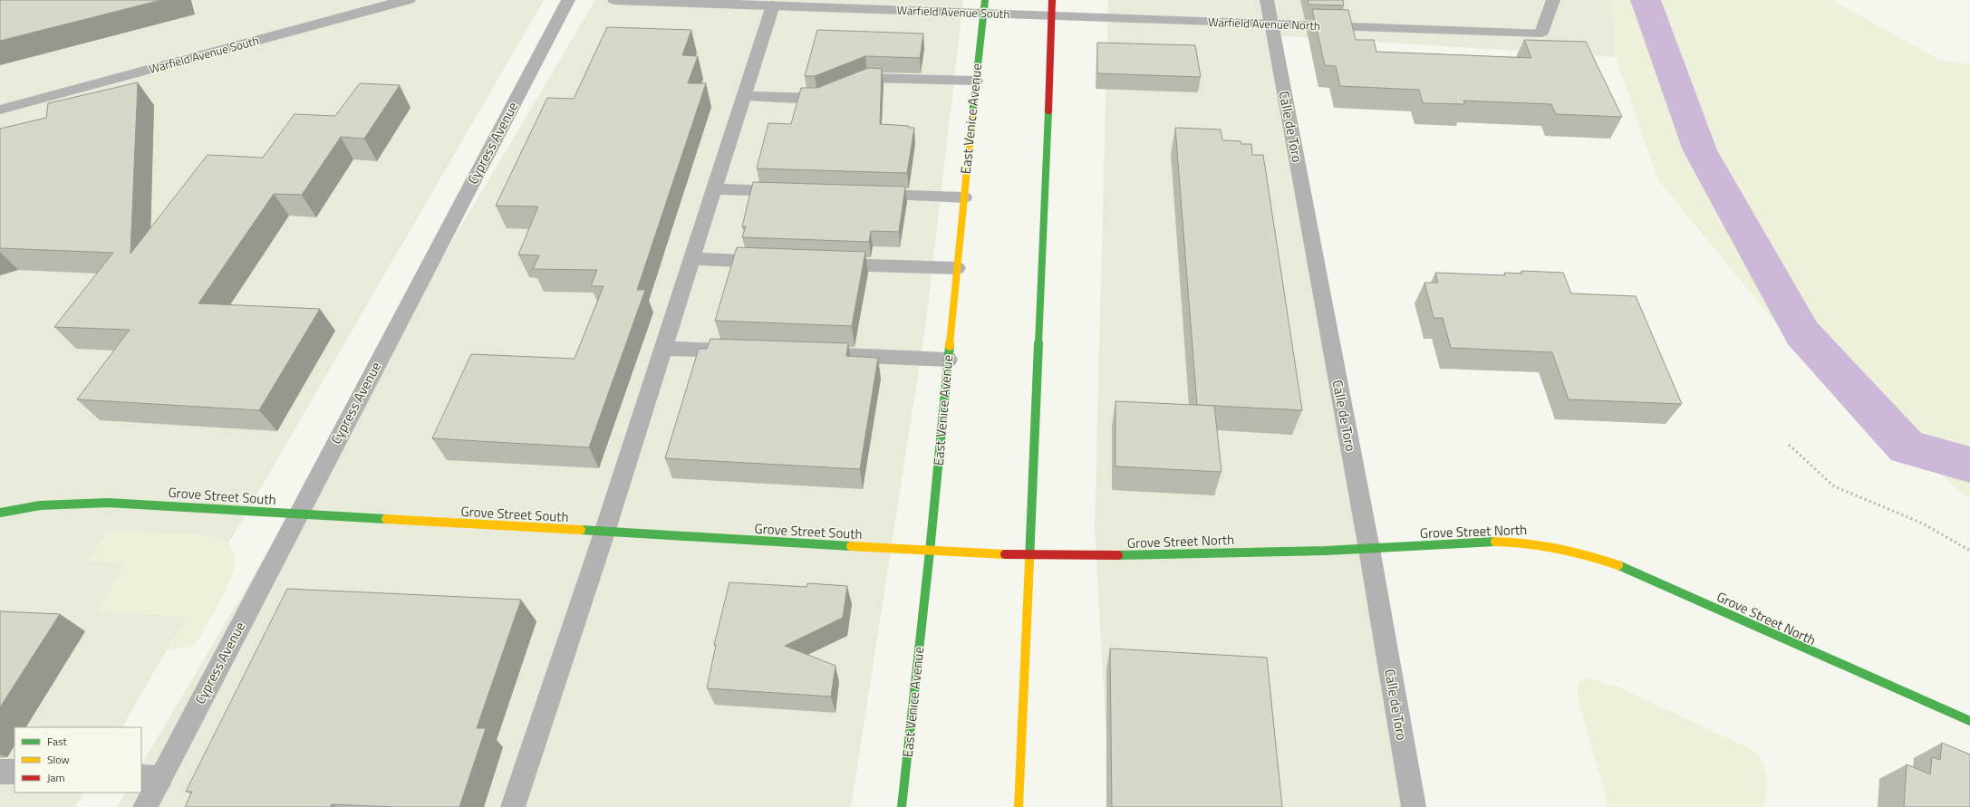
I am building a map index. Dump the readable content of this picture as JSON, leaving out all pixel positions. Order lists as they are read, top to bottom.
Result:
{
  "streets": {
    "main road": ["East Venice Avenue", "Grove Street South", "Grove Street North"],
    "street": [
      "Warfield Avenue South",
      "Warfield Avenue North",
      "Calle de Toro",
      "Cypress Avenue"
    ]
  },
  "crossings": [
    ["Warfield Avenue South", "Warfield Avenue North"],
    ["Warfield Avenue South", "East Venice Avenue"],
    ["Warfield Avenue North", "Calle de Toro"],
    ["East Venice Avenue", "Grove Street South"],
    ["Calle de Toro", "Grove Street North"],
    ["Cypress Avenue", "Grove Street South"],
    ["Grove Street South", "Grove Street North"]
  ],
  "legend": ["Fast", "Slow", "Jam"]
}
